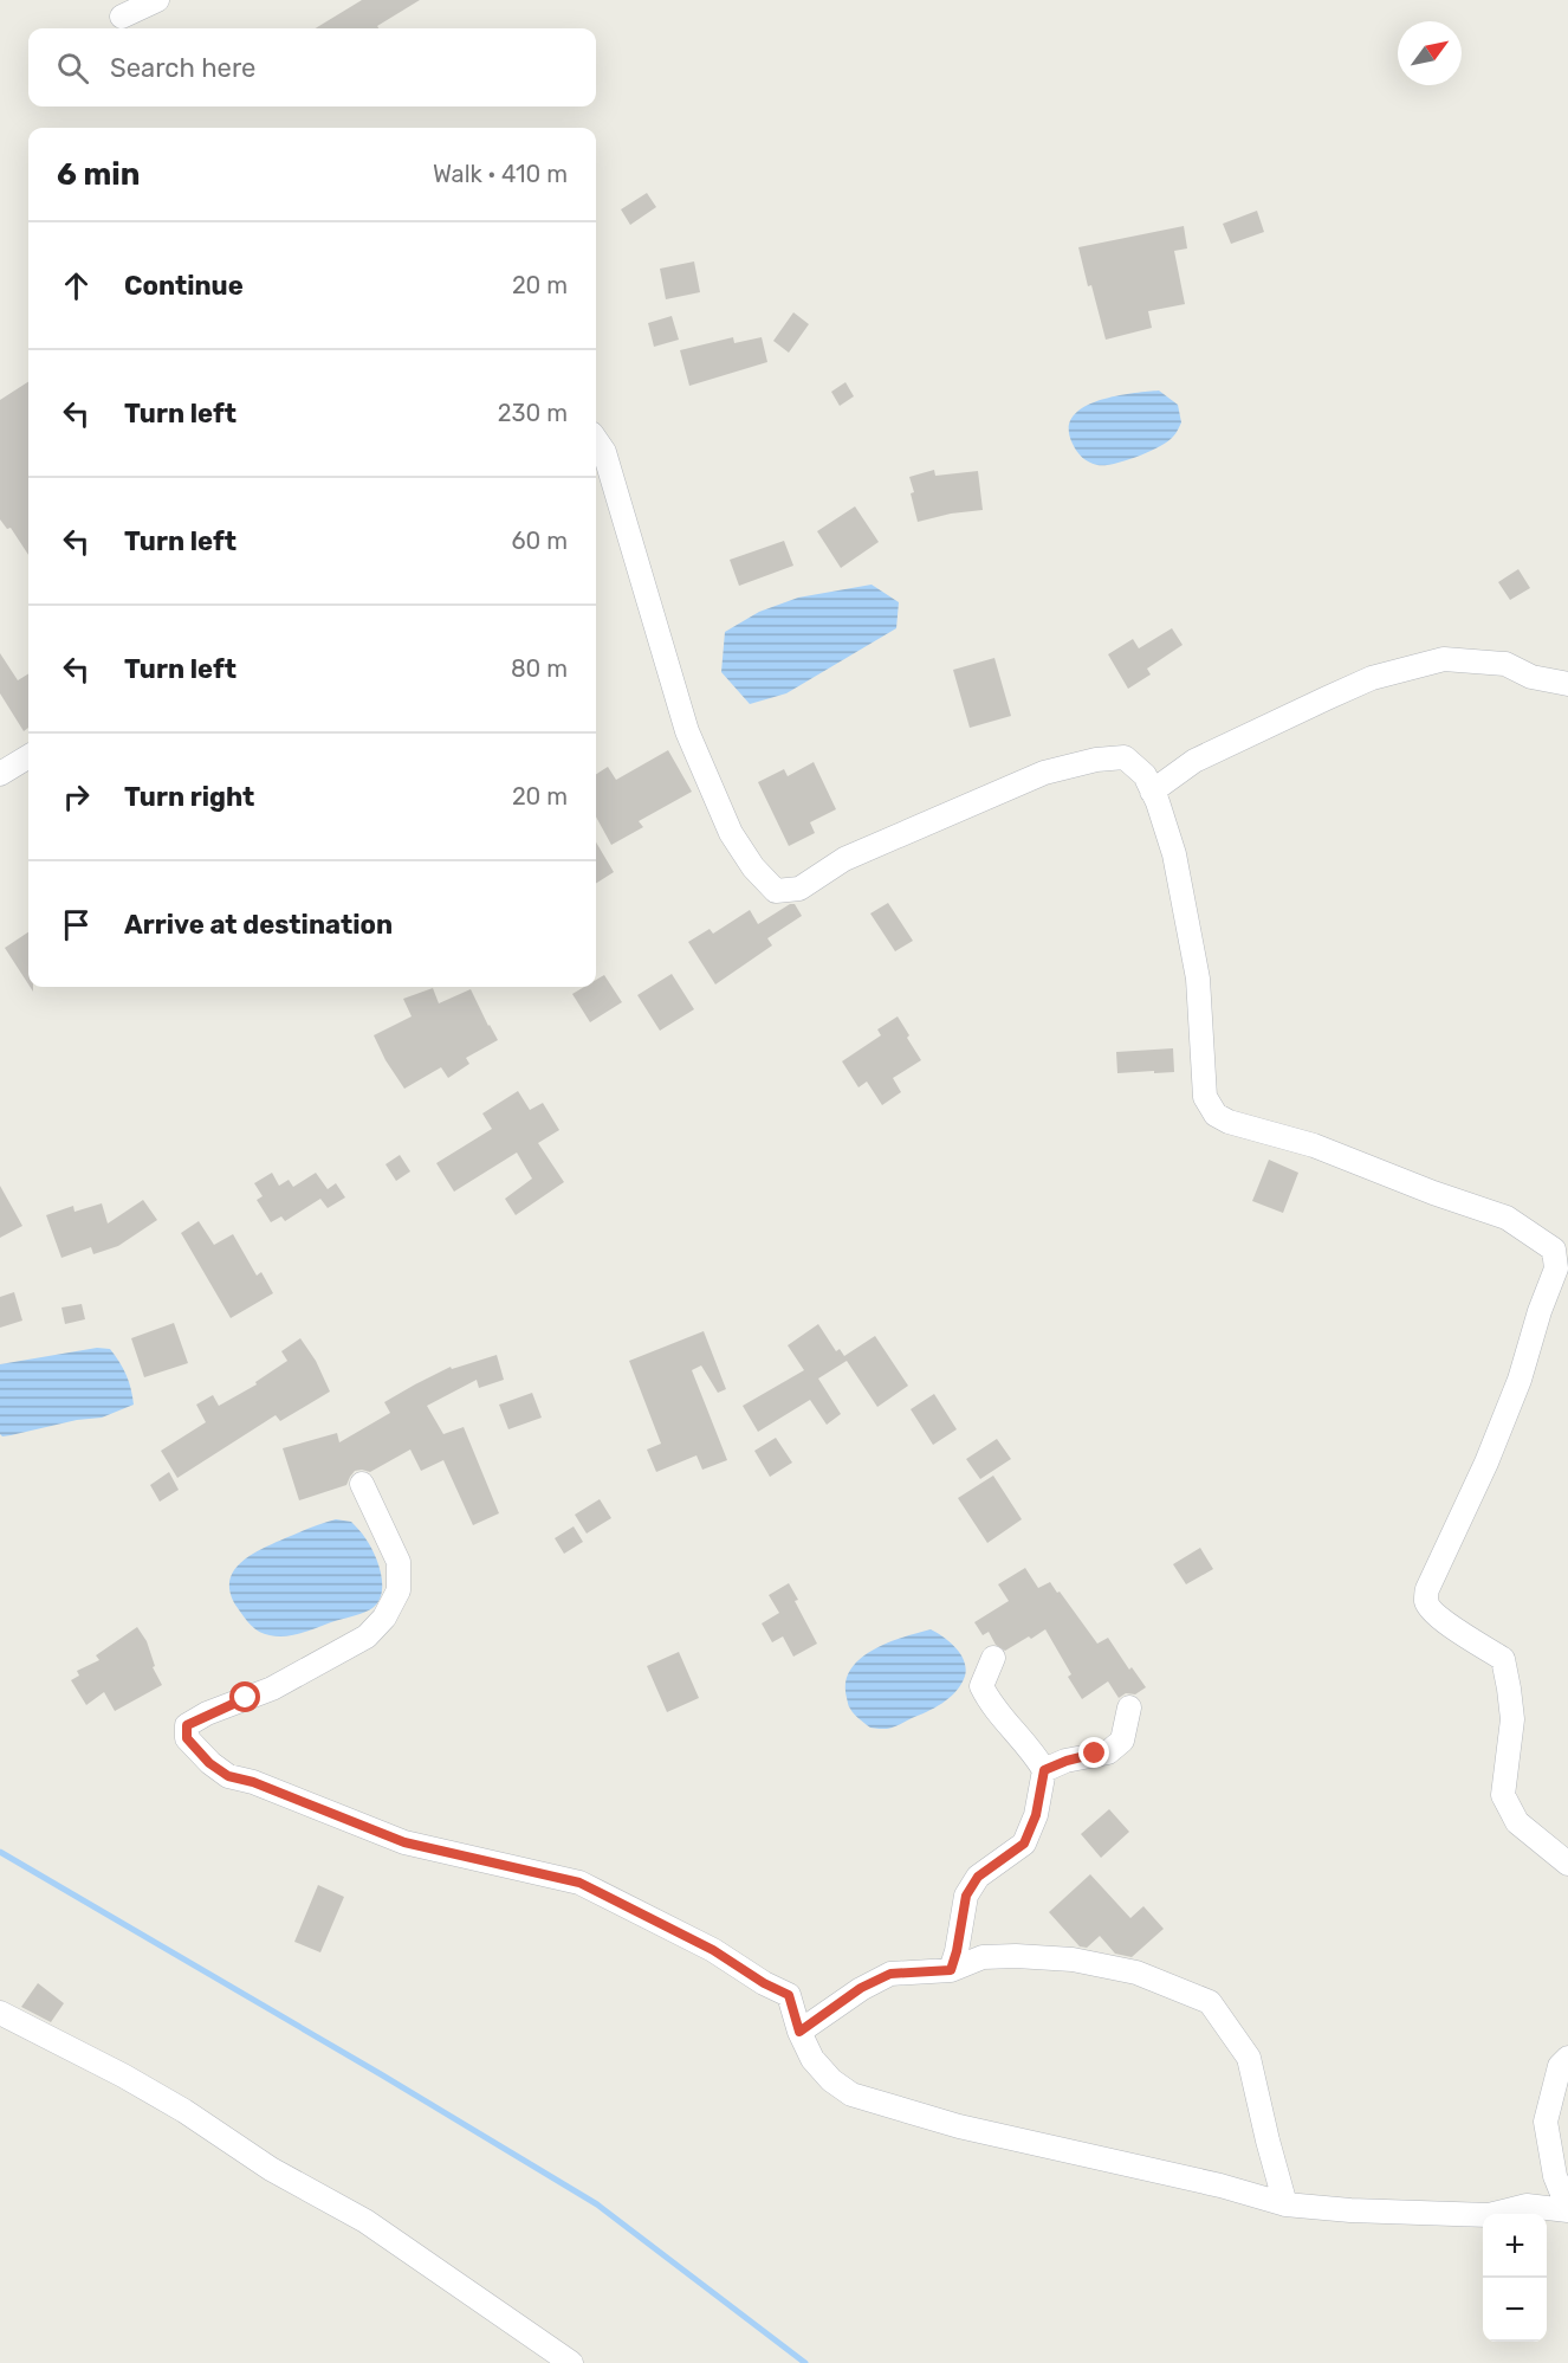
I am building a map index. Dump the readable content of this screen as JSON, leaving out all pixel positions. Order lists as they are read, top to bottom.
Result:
{
  "north": "top right",
  "page": {
    "search": "Search here",
    "heading": ["6 min", "Walk · 410 m"],
    "list": [
      ["Continue", "20 m"],
      ["Turn left", "230 m"],
      ["Turn left", "60 m"],
      ["Turn left", "80 m"],
      ["Turn right", "20 m"],
      "Arrive at destination"
    ],
    "map_buttons": ["+", "−"]
  }
}
